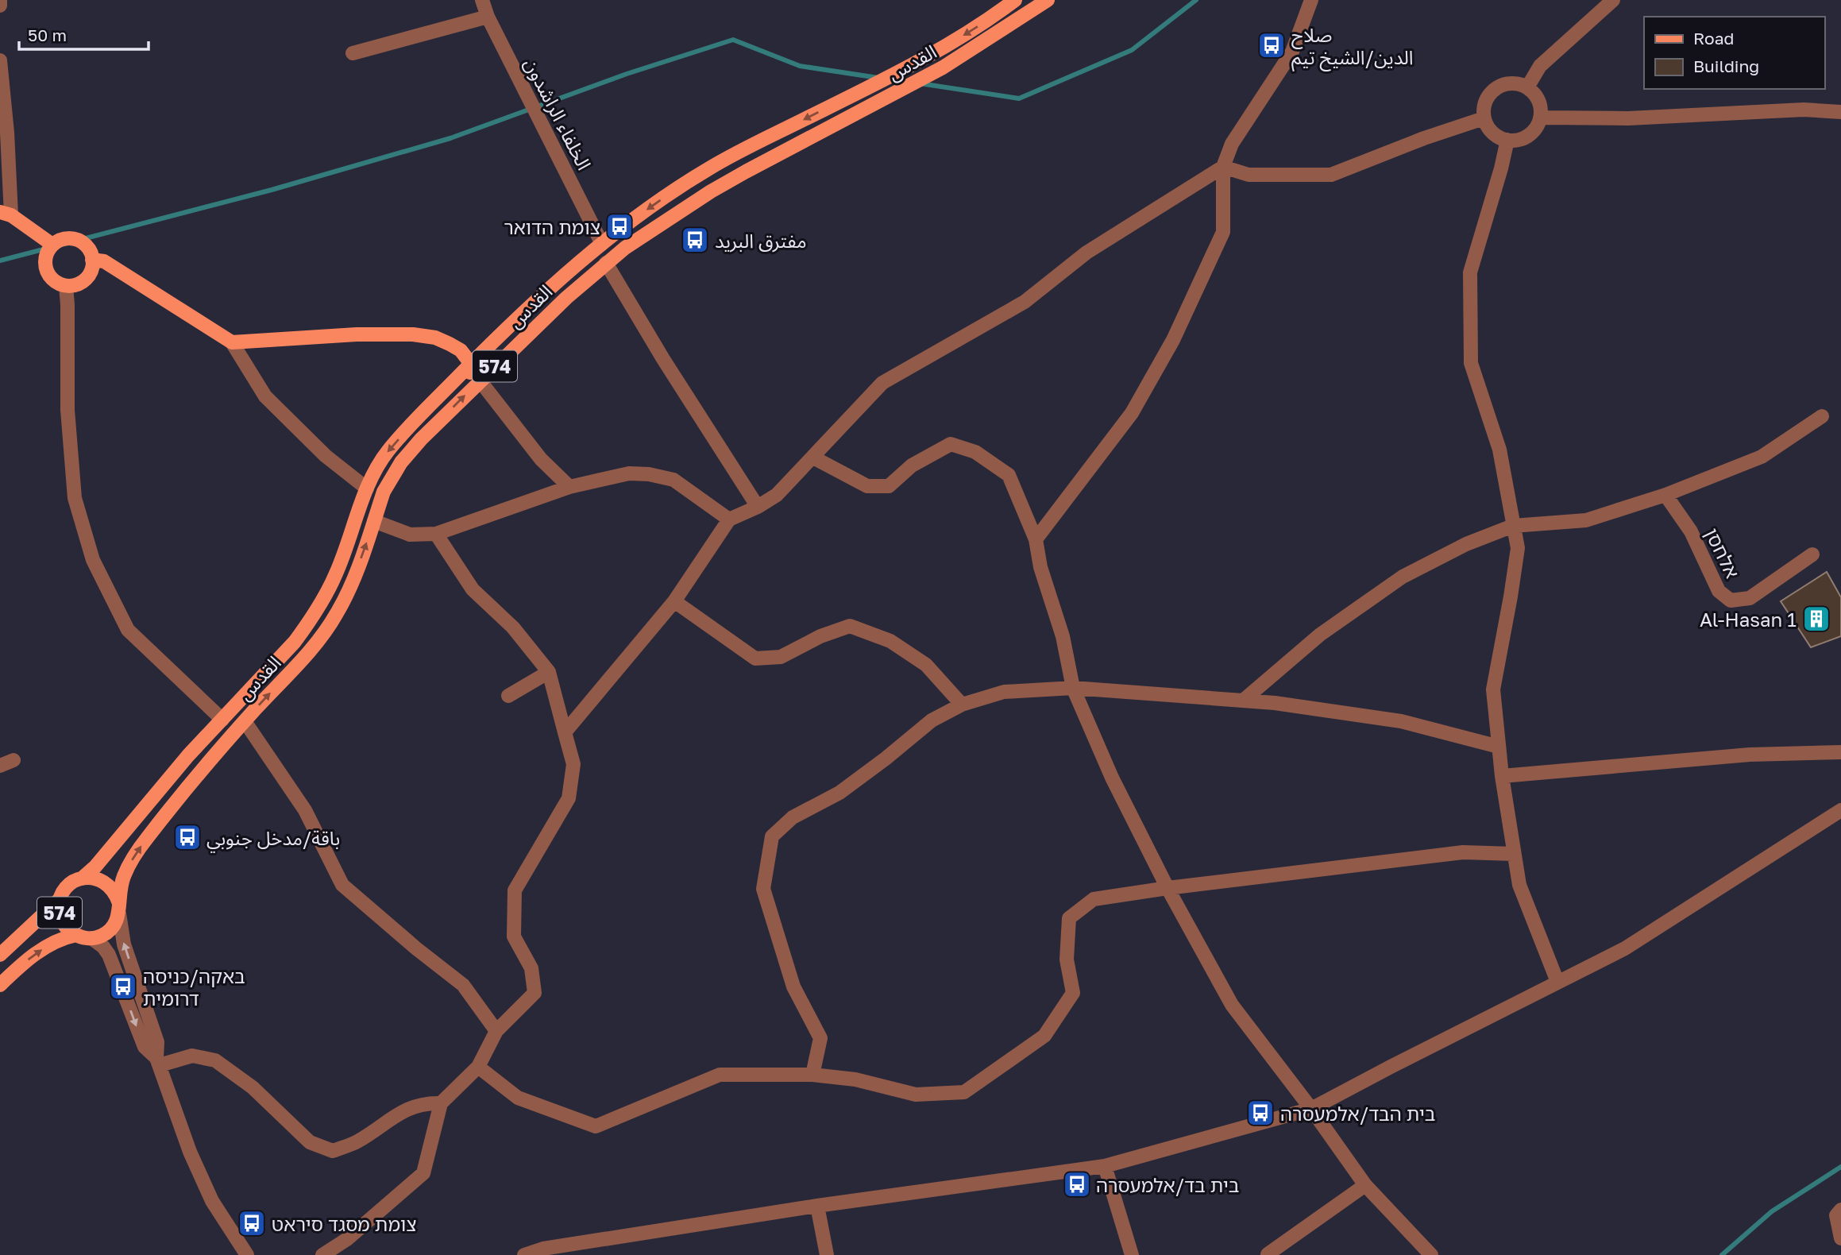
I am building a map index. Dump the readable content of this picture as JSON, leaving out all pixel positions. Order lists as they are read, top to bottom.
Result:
{
  "streets": {
    "main road": ["القدس", "574"],
    "street": ["الخلفاء الراشدون", "אלחסן"]
  },
  "crossings": [
    ["القدس", "الخلفاء الراشدون"],
    ["القدس", "574"]
  ],
  "places": {
    "bus stop": [
      "صلاح الدين/الشيخ تيم",
      "צומת הדואר",
      "مفترق البريد",
      "باقة/مدخل جنوبي",
      "באקה/כניסה דרומית",
      "בית הבד/אלמעסרה",
      "בית בד/אלמעסרה",
      "צומת מסגד סיראט"
    ],
    "building": ["Al-Hasan 1"]
  },
  "legend": ["Road", "Building"],
  "scale_bar": "50 m"
}
